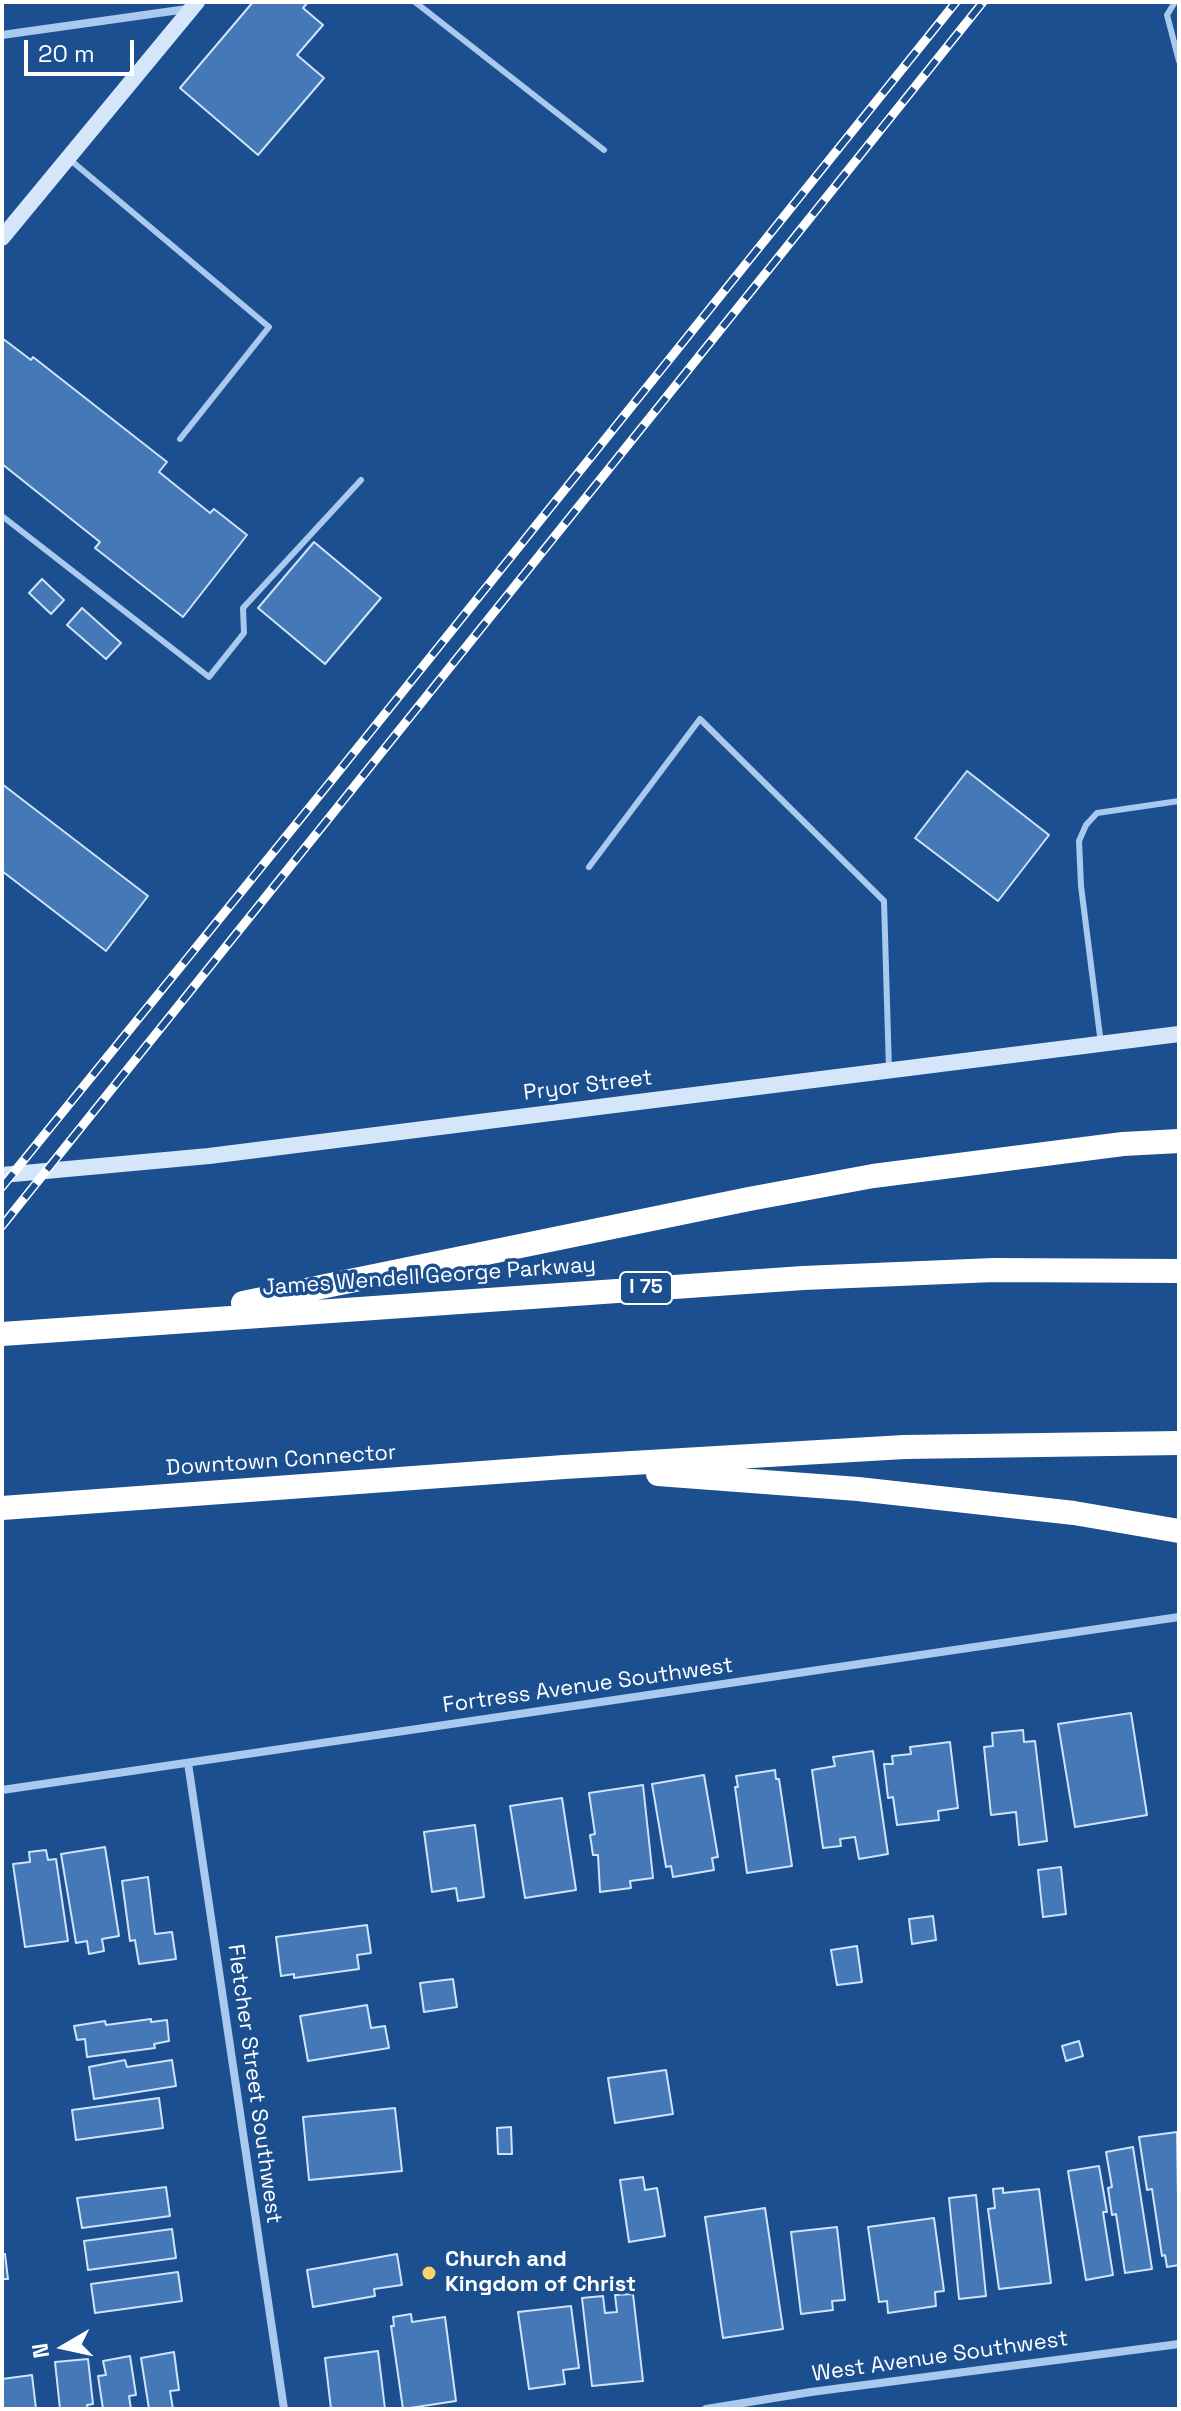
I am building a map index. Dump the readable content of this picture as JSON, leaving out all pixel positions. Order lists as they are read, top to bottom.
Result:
{
  "streets": {
    "highway": ["James Wendell George Parkway", "I 75", "Downtown Connector"],
    "main road": ["Pryor Street"],
    "street": ["Fortress Avenue Southwest", "Fletcher Street Southwest", "West Avenue Southwest"]
  },
  "crossings": [
    ["James Wendell George Parkway", "I 75"],
    ["Fortress Avenue Southwest", "Fletcher Street Southwest"]
  ],
  "places": ["Church and Kingdom of Christ"],
  "scale_bar": "20 m",
  "north": "left"
}
